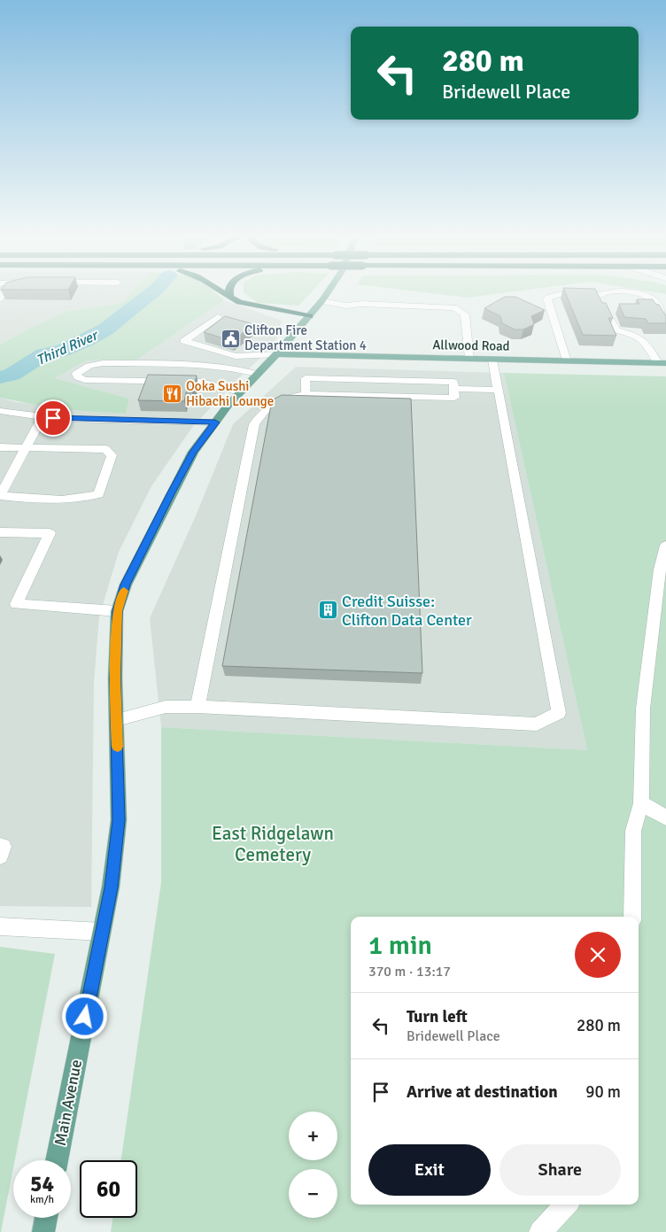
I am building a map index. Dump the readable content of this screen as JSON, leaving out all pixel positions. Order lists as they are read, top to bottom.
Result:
{
  "streets": {
    "main road": ["Allwood Road", "Main Avenue"]
  },
  "crossings": [
    ["Allwood Road", "Main Avenue"]
  ],
  "water": ["Third River"],
  "parks": ["East Ridgelawn Cemetery"],
  "places": {
    "public building": ["Clifton Fire Department Station 4"],
    "restaurant": ["Ooka Sushi Hibachi Lounge"],
    "building": ["Credit Suisse: Clifton Data Center"]
  },
  "page": {
    "turn": ["280 m", "Bridewell Place"],
    "heading": ["1 min", "370 m · 13:17"],
    "list": [
      {
        "name": "Turn left",
        "note": "Bridewell Place",
        "value": "280 m"
      },
      {
        "name": "Arrive at destination",
        "value": "90 m"
      }
    ],
    "map_buttons": ["+", "−"],
    "buttons": ["Exit", "Share"],
    "speed": "54 km/h",
    "limit": "60"
  }
}
